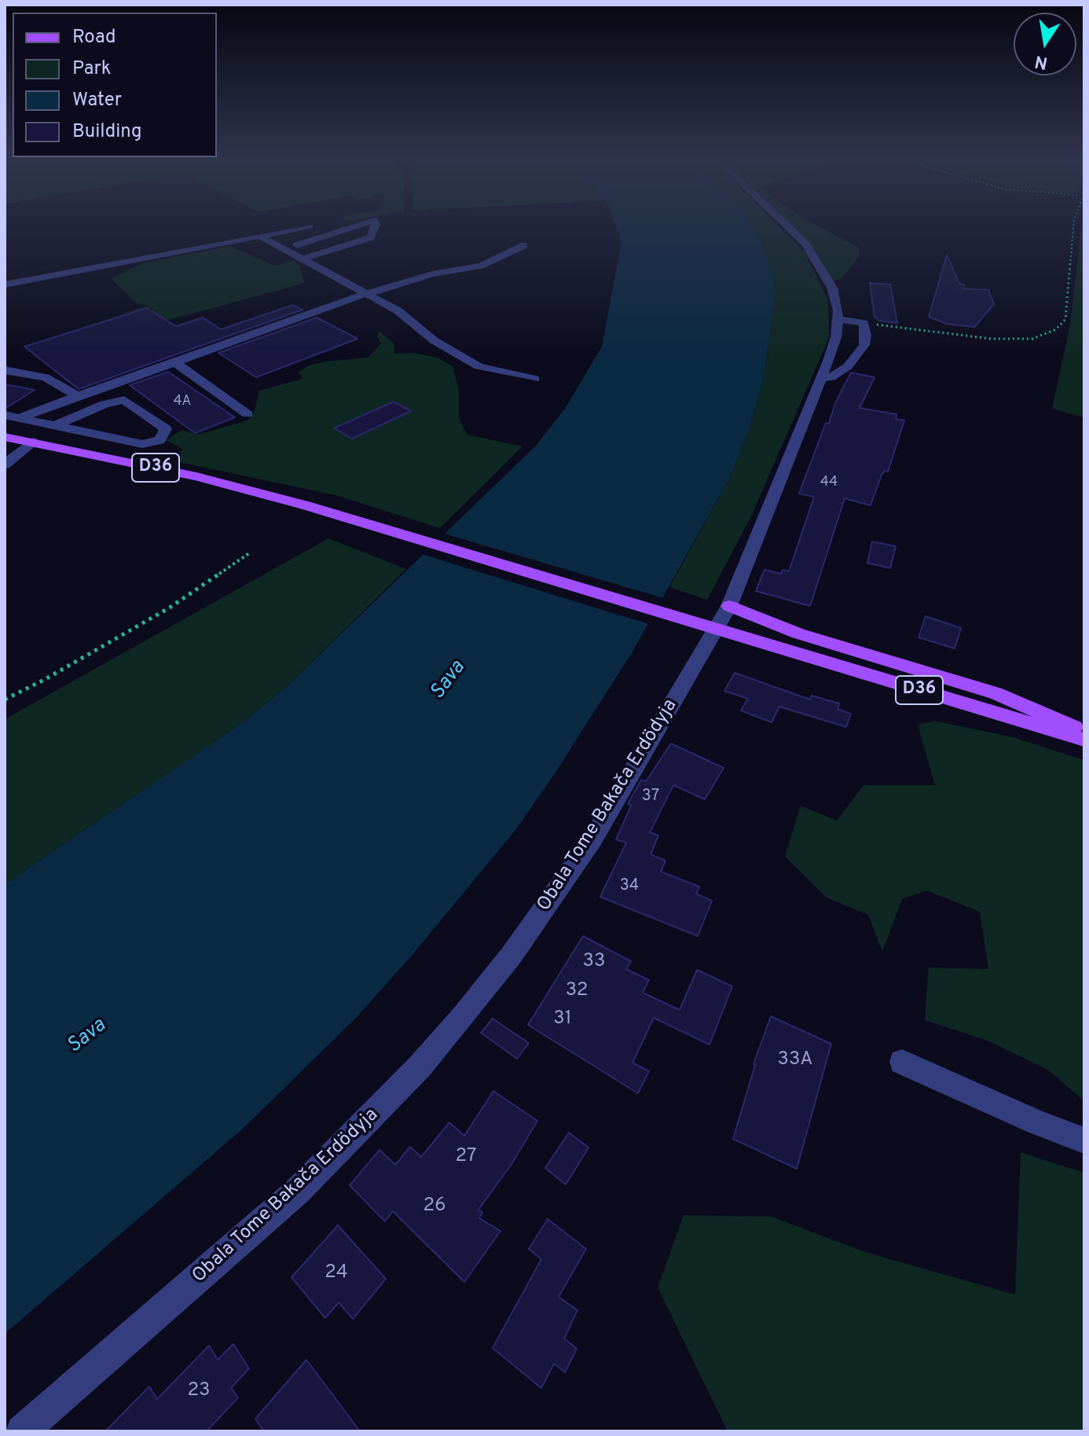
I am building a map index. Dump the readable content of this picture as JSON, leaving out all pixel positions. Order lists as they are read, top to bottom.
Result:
{
  "streets": {
    "main road": ["D36"],
    "street": ["Obala Tome Bakača Erdödyja"]
  },
  "water": ["Sava"],
  "house_numbers": [
    "4A",
    "44",
    "37",
    "34",
    "33",
    "32",
    "31",
    "33A",
    "27",
    "26",
    "24",
    "23"
  ],
  "legend": [
    "Road",
    "Park",
    "Water",
    "Building"
  ],
  "north": "bottom"
}
